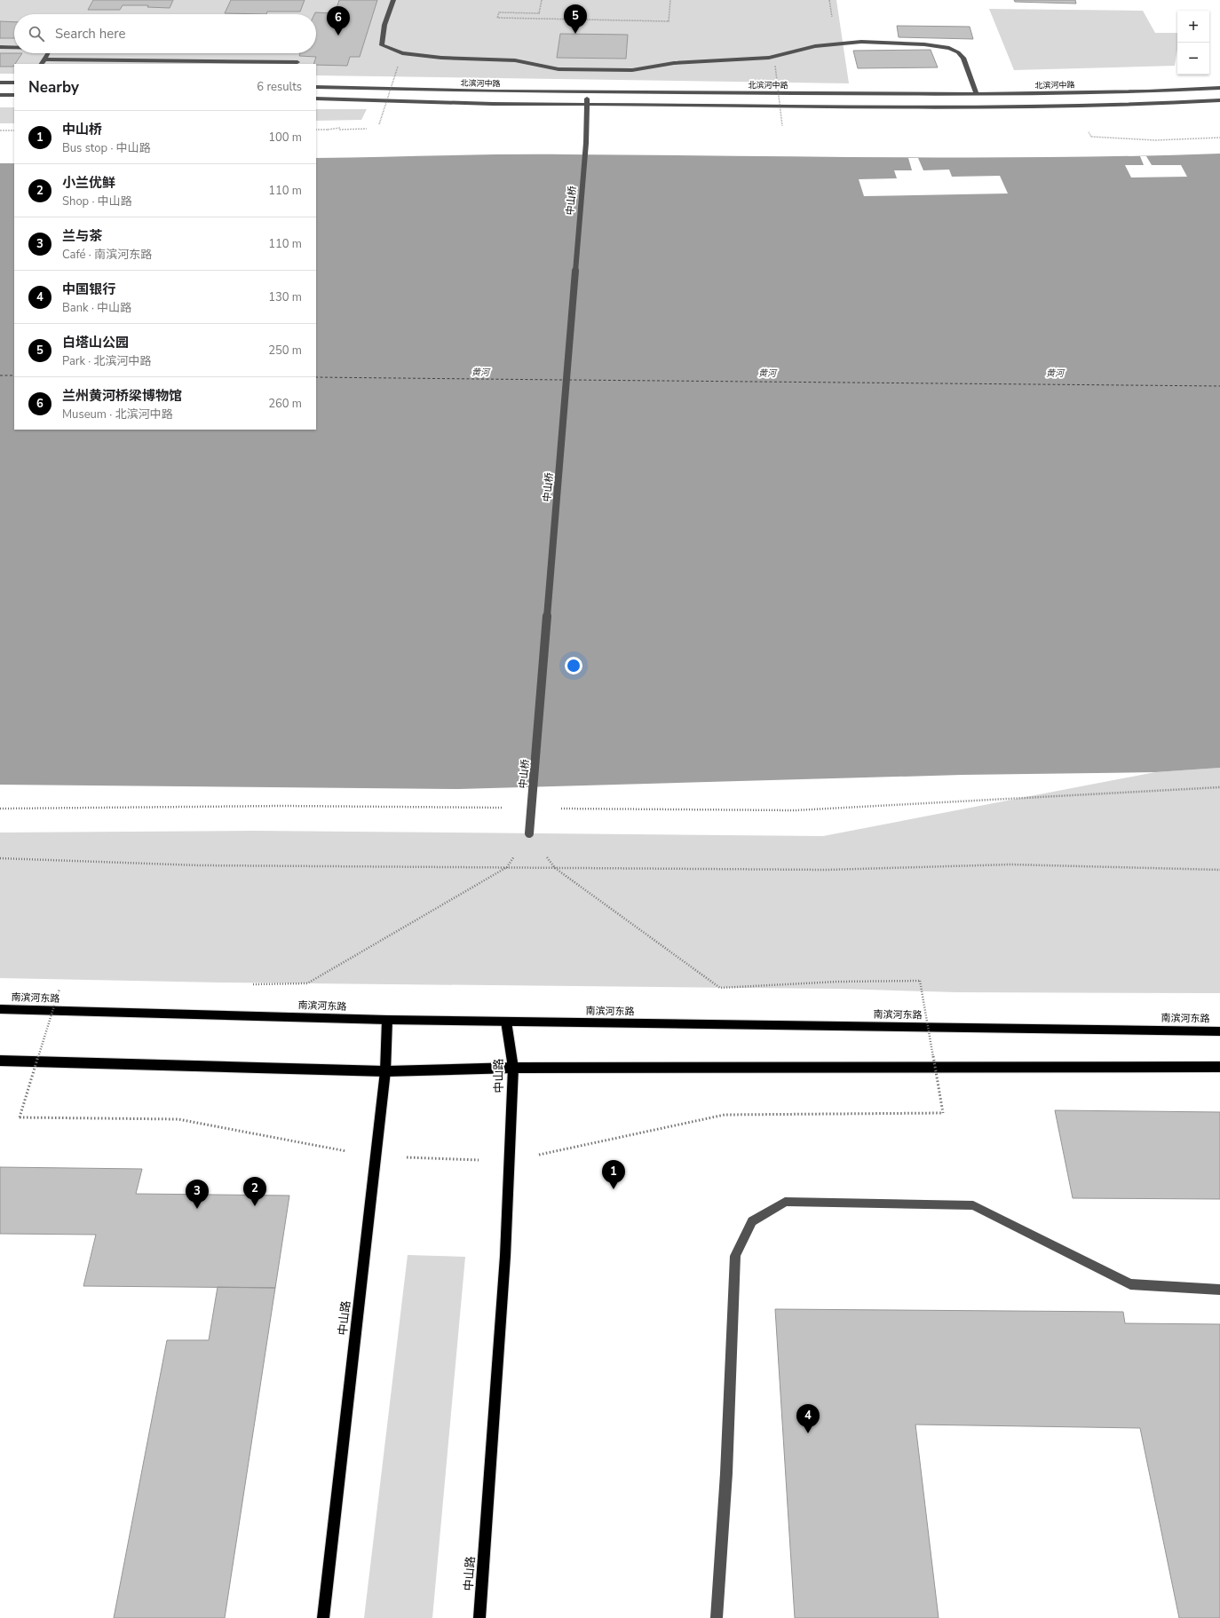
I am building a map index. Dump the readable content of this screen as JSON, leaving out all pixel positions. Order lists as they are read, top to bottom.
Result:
{
  "streets": {
    "highway": ["南滨河东路"],
    "main road": ["中山路"],
    "street": ["北滨河中路", "中山桥"]
  },
  "crossings": [
    ["北滨河中路", "中山桥"],
    ["南滨河东路", "中山路"]
  ],
  "water": ["黄河"],
  "page": {
    "pins": [
      "5",
      "6",
      "1",
      "2",
      "3",
      "4"
    ],
    "map_buttons": ["+", "−"],
    "search": "Search here",
    "heading": ["Nearby", "6 results"],
    "list": [
      {
        "mark": "1",
        "name": "中山桥",
        "note": "Bus stop · 中山路",
        "value": "100 m"
      },
      {
        "mark": "2",
        "name": "小兰优鲜",
        "note": "Shop · 中山路",
        "value": "110 m"
      },
      {
        "mark": "3",
        "name": "兰与茶",
        "note": "Café · 南滨河东路",
        "value": "110 m"
      },
      {
        "mark": "4",
        "name": "中国银行",
        "note": "Bank · 中山路",
        "value": "130 m"
      },
      {
        "mark": "5",
        "name": "白塔山公园",
        "note": "Park · 北滨河中路",
        "value": "250 m"
      },
      {
        "mark": "6",
        "name": "兰州黄河桥梁博物馆",
        "note": "Museum · 北滨河中路",
        "value": "260 m"
      }
    ]
  }
}
